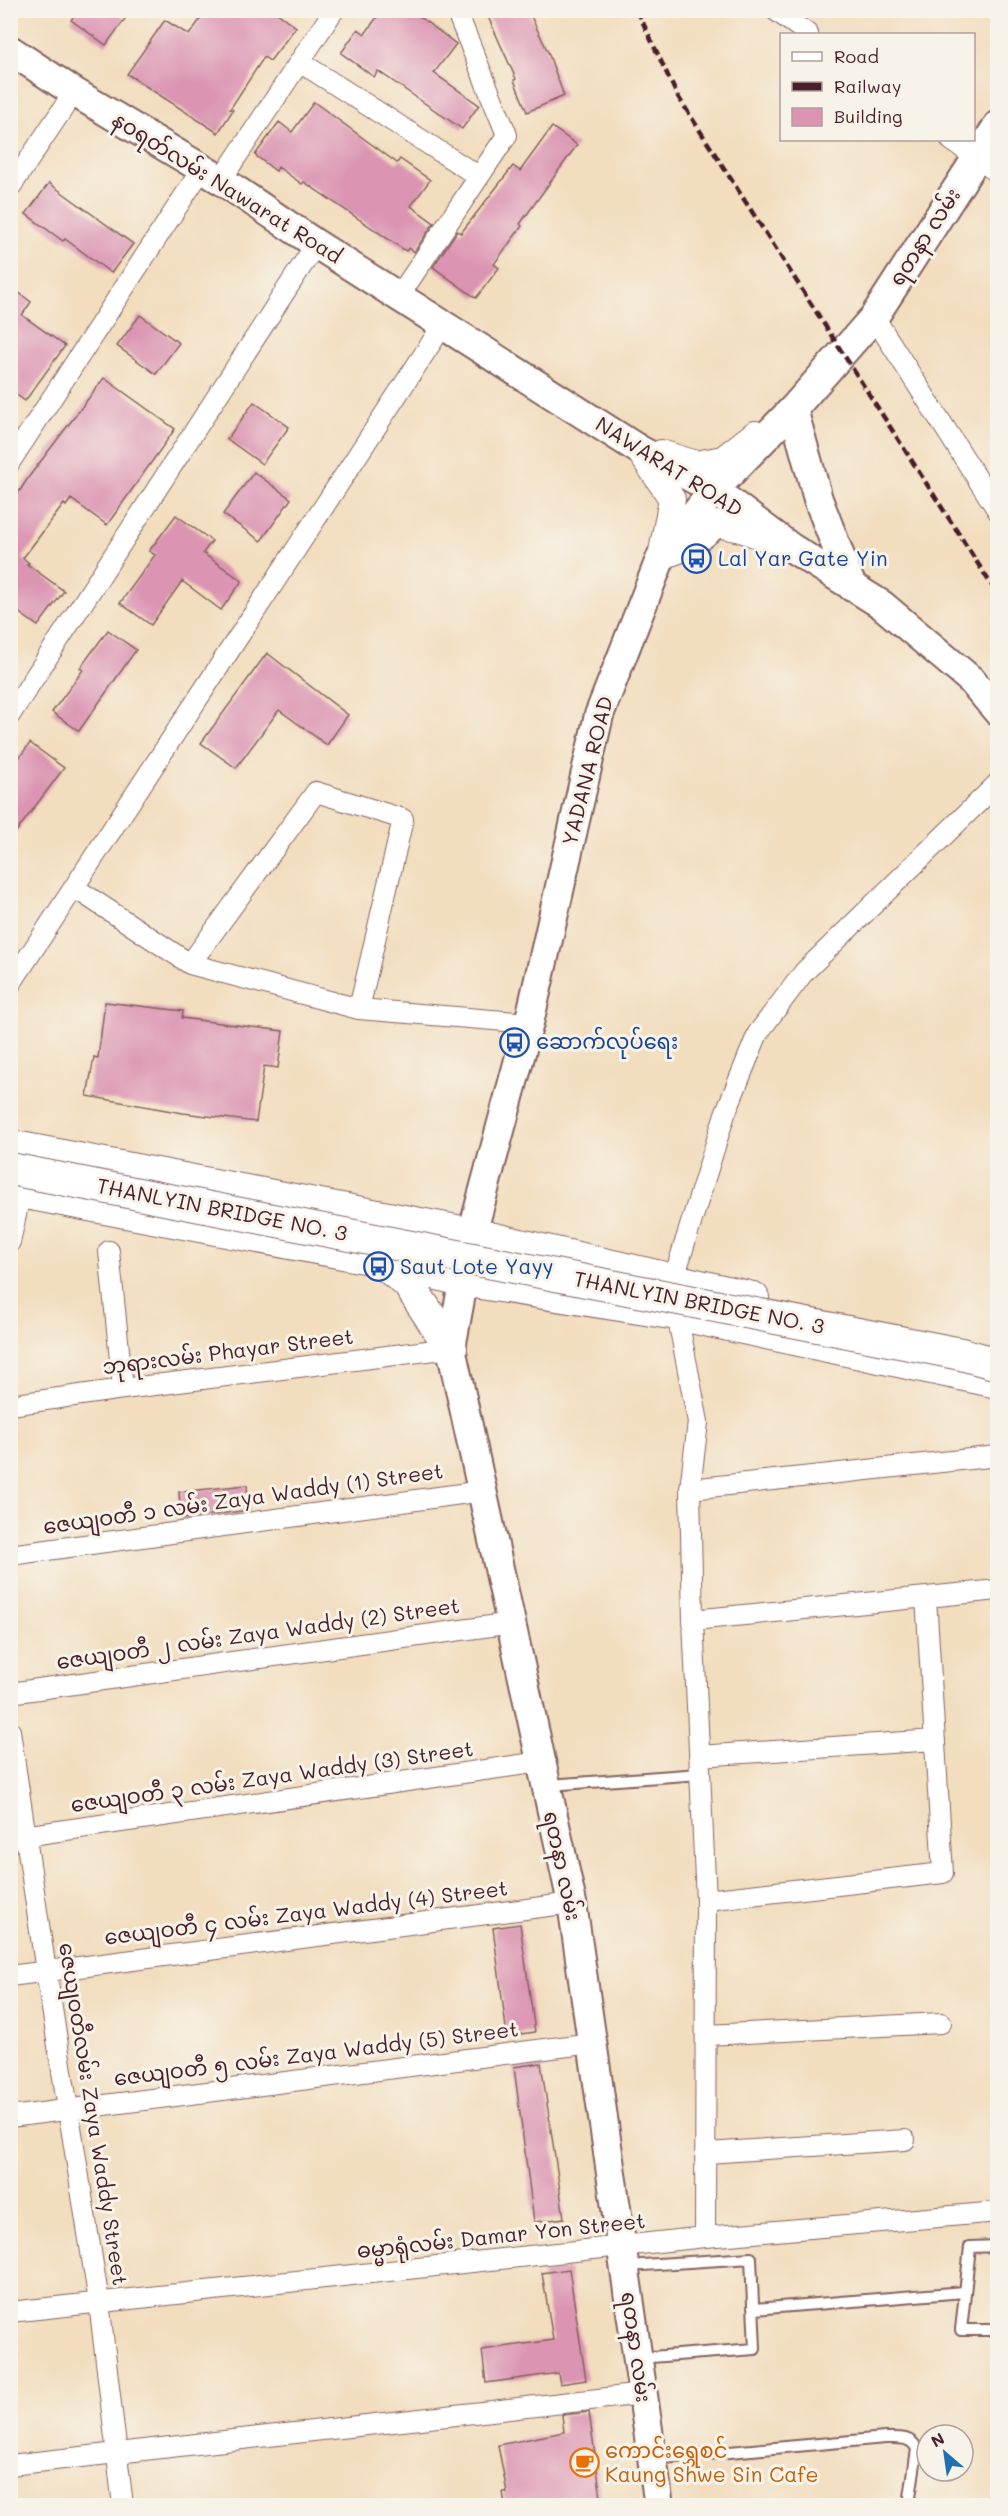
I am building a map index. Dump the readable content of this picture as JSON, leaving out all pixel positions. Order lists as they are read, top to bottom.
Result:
{
  "streets": {
    "main road": [
      "နဝရတ်လမ်း Nawarat Road",
      "ရတနာ လမ်း",
      "NAWARAT ROAD",
      "YADANA ROAD",
      "THANLYIN BRIDGE NO. 3"
    ],
    "street": [
      "ဘုရားလမ်း Phayar Street",
      "ဇေယျဝတီ ၁ လမ်း Zaya Waddy (1) Street",
      "ဇေယျဝတီ ၂ လမ်း Zaya Waddy (2) Street",
      "ဇေယျဝတီ ၃ လမ်း Zaya Waddy (3) Street",
      "ဇေယျဝတီ ၄ လမ်း Zaya Waddy (4) Street",
      "ဇေယျဝတီ ၅ လမ်း Zaya Waddy (5) Street",
      "ဇေယျဝတီလမ်း Zaya Waddy Street",
      "ဓမ္မာရုံလမ်း Damar Yon Street"
    ]
  },
  "crossings": [
    ["နဝရတ်လမ်း Nawarat Road", "NAWARAT ROAD"],
    ["ရတနာ လမ်း", "YADANA ROAD"],
    ["ရတနာ လမ်း", "ဘုရားလမ်း Phayar Street"],
    ["ရတနာ လမ်း", "ဇေယျဝတီ ၁ လမ်း Zaya Waddy (1) Street"],
    ["ရတနာ လမ်း", "ဇေယျဝတီ ၂ လမ်း Zaya Waddy (2) Street"],
    ["ရတနာ လမ်း", "ဇေယျဝတီ ၃ လမ်း Zaya Waddy (3) Street"],
    ["ရတနာ လမ်း", "ဇေယျဝတီ ၄ လမ်း Zaya Waddy (4) Street"],
    ["ရတနာ လမ်း", "ဇေယျဝတီ ၅ လမ်း Zaya Waddy (5) Street"],
    ["ရတနာ လမ်း", "ဓမ္မာရုံလမ်း Damar Yon Street"],
    ["NAWARAT ROAD", "YADANA ROAD"],
    ["ဇေယျဝတီ ၃ လမ်း Zaya Waddy (3) Street", "ဇေယျဝတီလမ်း Zaya Waddy Street"],
    ["ဇေယျဝတီ ၄ လမ်း Zaya Waddy (4) Street", "ဇေယျဝတီလမ်း Zaya Waddy Street"],
    ["ဇေယျဝတီ ၅ လမ်း Zaya Waddy (5) Street", "ဇေယျဝတီလမ်း Zaya Waddy Street"],
    ["ဇေယျဝတီလမ်း Zaya Waddy Street", "ဓမ္မာရုံလမ်း Damar Yon Street"]
  ],
  "places": {
    "bus stop": ["Lal Yar Gate Yin", "ဆောက်လုပ်ရေး", "Saut Lote Yayy"],
    "cafe": ["ကောင်းရွှေစင် Kaung Shwe Sin Cafe"]
  },
  "legend": ["Road", "Railway", "Building"],
  "north": "top left"
}
